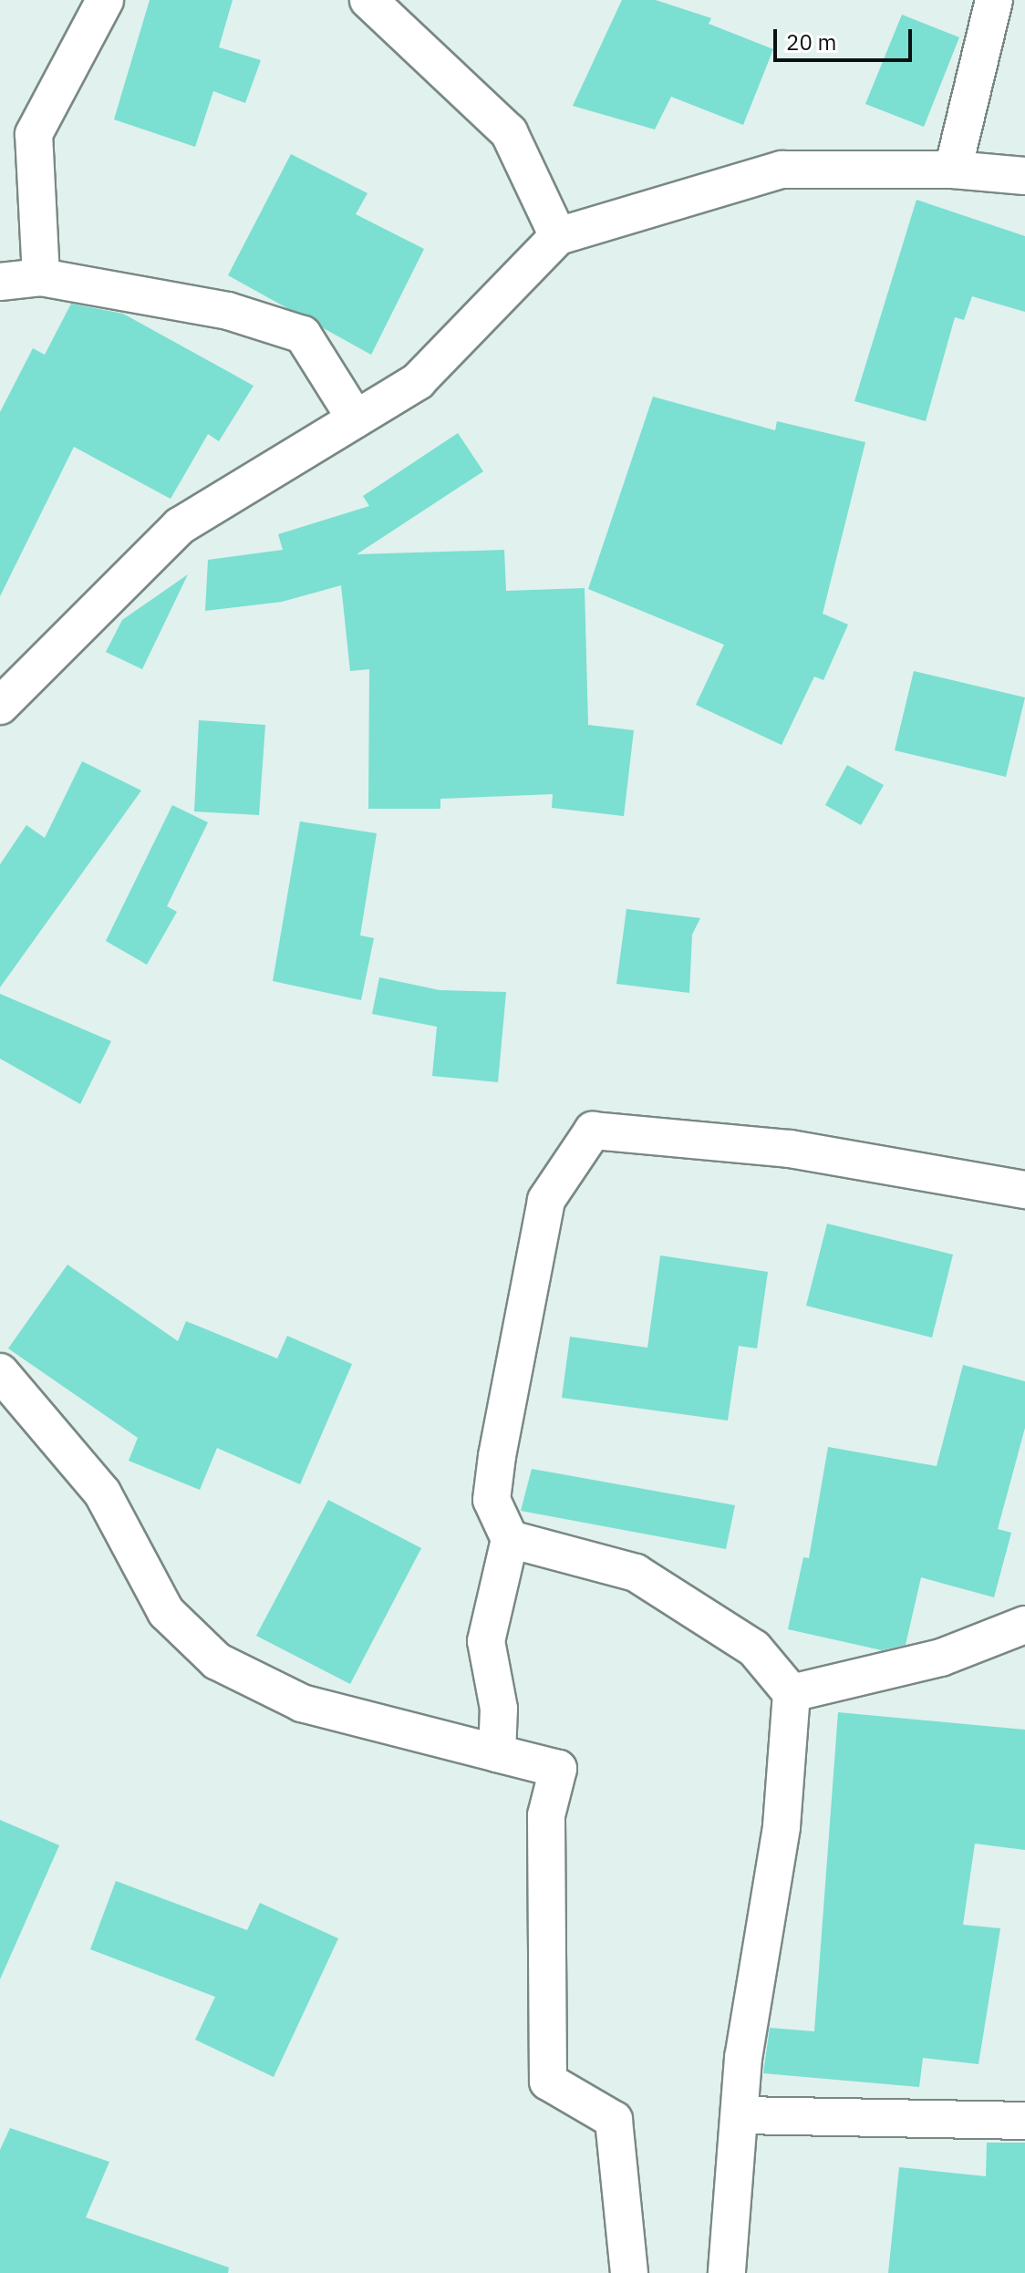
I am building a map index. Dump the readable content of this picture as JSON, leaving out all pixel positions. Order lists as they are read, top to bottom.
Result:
{
  "scale_bar": "20 m"
}
